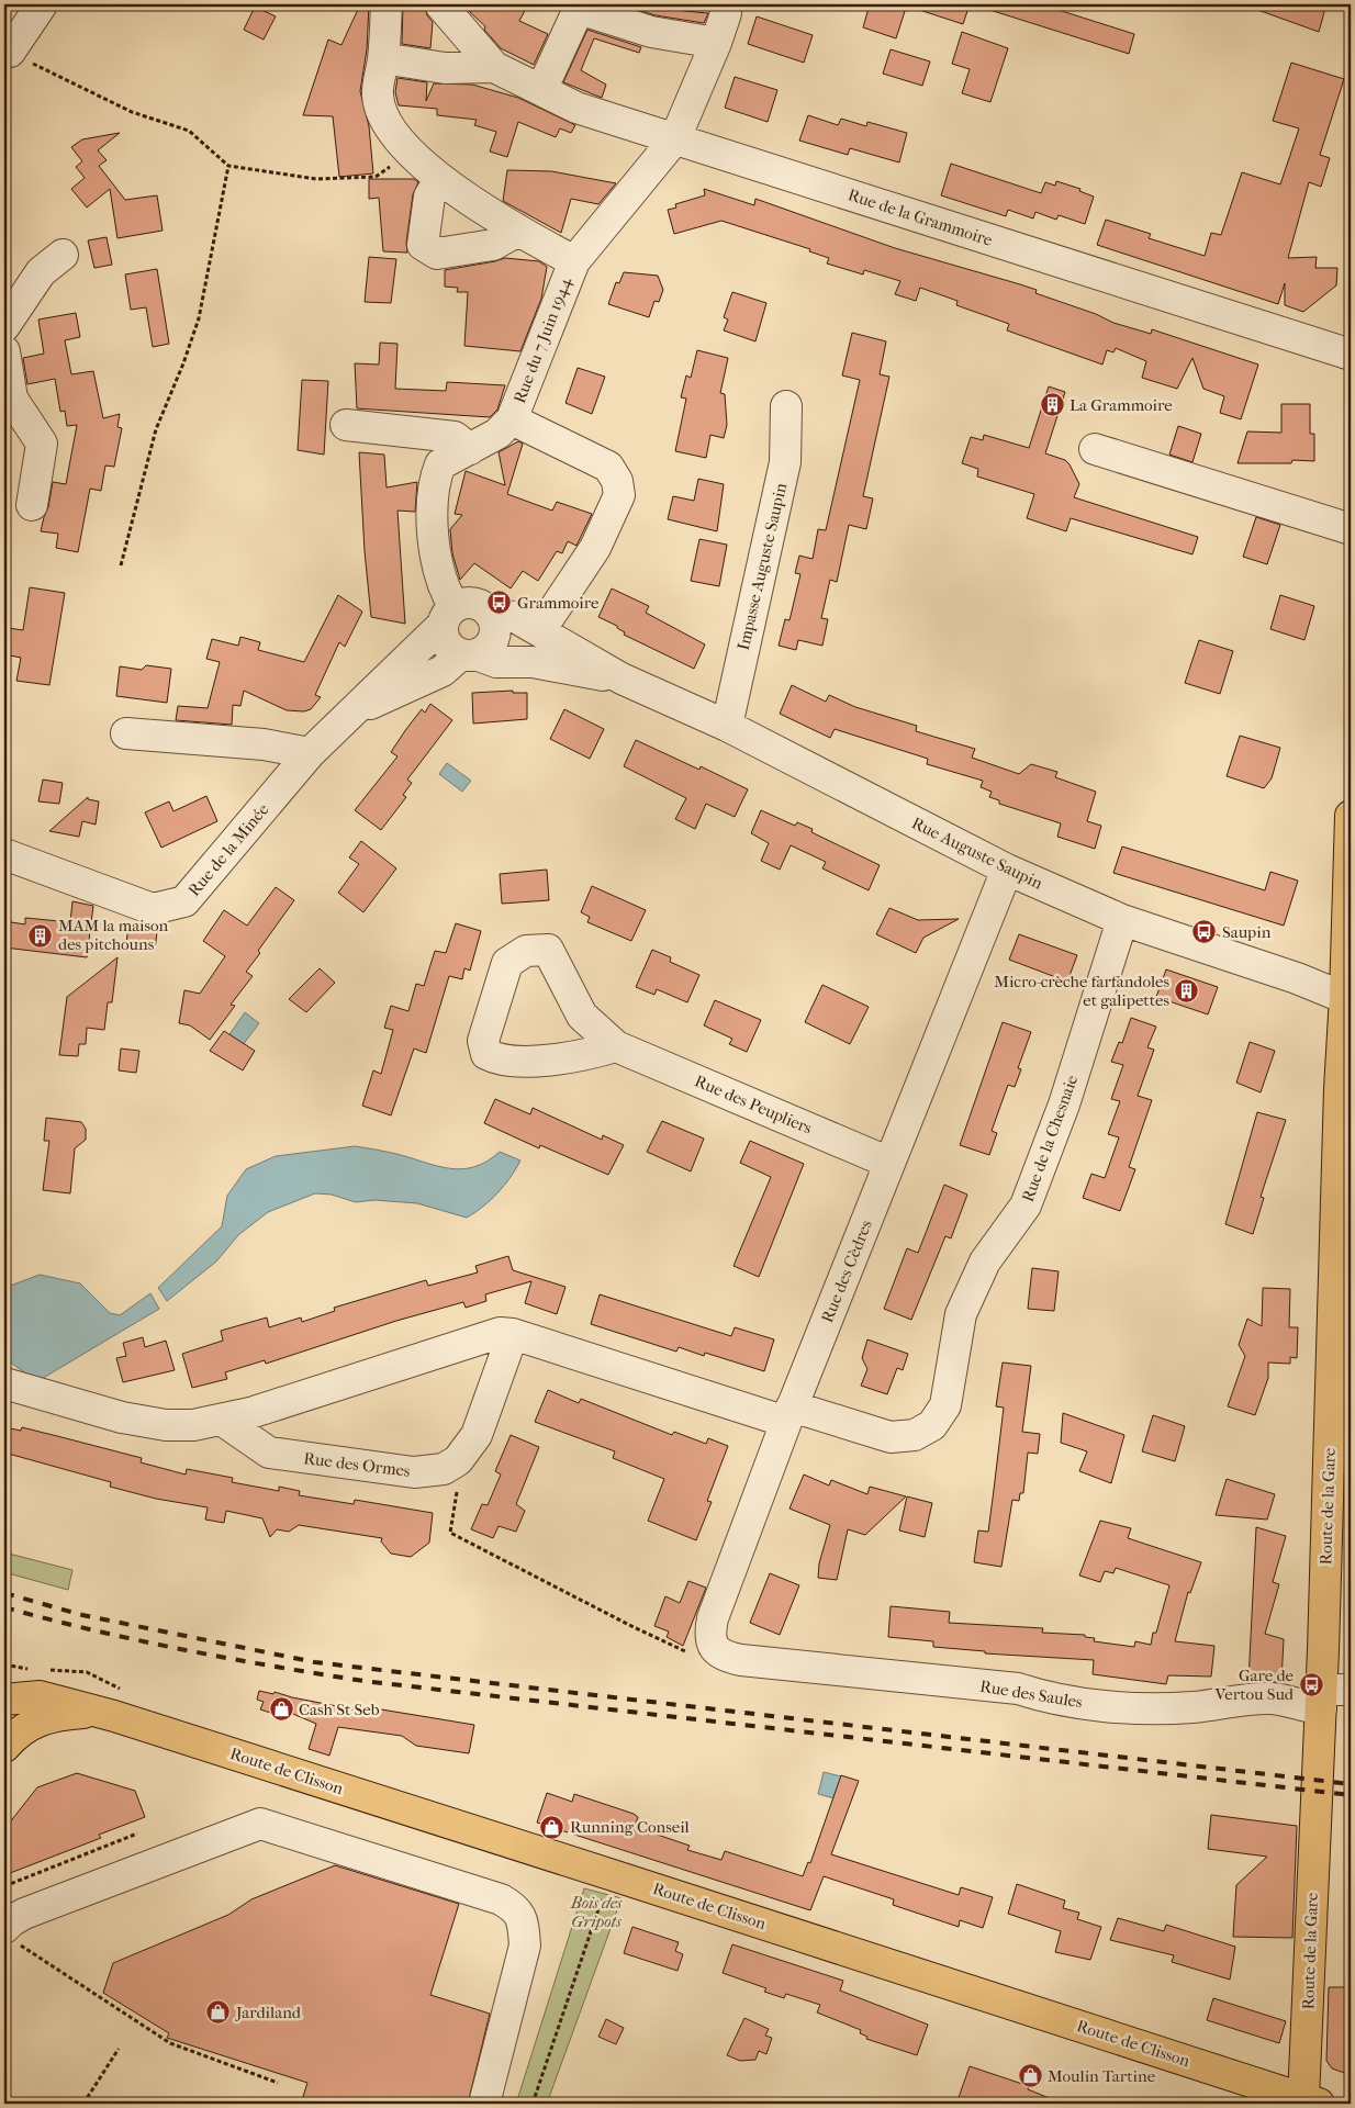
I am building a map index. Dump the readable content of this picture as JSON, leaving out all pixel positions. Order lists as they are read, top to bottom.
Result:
{
  "streets": {
    "main road": ["Route de la Gare", "Route de Clisson"],
    "street": [
      "Rue de la Grammoire",
      "Rue du 7 Juin 1944",
      "Impasse Auguste Saupin",
      "Rue de la Minée",
      "Rue Auguste Saupin",
      "Rue des Peupliers",
      "Rue de la Chesnaie",
      "Rue des Cèdres",
      "Rue des Ormes",
      "Rue des Saules"
    ]
  },
  "crossings": [
    ["Rue de la Grammoire", "Rue du 7 Juin 1944"],
    ["Rue du 7 Juin 1944", "Rue de la Minée"],
    ["Rue du 7 Juin 1944", "Rue Auguste Saupin"],
    ["Impasse Auguste Saupin", "Rue Auguste Saupin"],
    ["Rue de la Minée", "Rue Auguste Saupin"],
    ["Rue Auguste Saupin", "Rue de la Chesnaie"],
    ["Rue Auguste Saupin", "Rue des Cèdres"],
    ["Rue Auguste Saupin", "Route de la Gare"],
    ["Rue des Peupliers", "Rue des Cèdres"],
    ["Rue de la Chesnaie", "Rue des Cèdres"],
    ["Rue des Cèdres", "Rue des Saules"],
    ["Route de la Gare", "Rue des Saules"],
    ["Route de la Gare", "Route de Clisson"]
  ],
  "parks": ["Bois des Gripots"],
  "places": {
    "building": ["La Grammoire", "MAM la maison des pitchouns", "Micro-crèche farfandoles et galipettes"],
    "bus stop": ["Grammoire", "Saupin", "Gare de Vertou Sud"],
    "shop": [
      "Cash St Seb",
      "Running Conseil",
      "Jardiland",
      "Moulin Tartine"
    ]
  }
}
